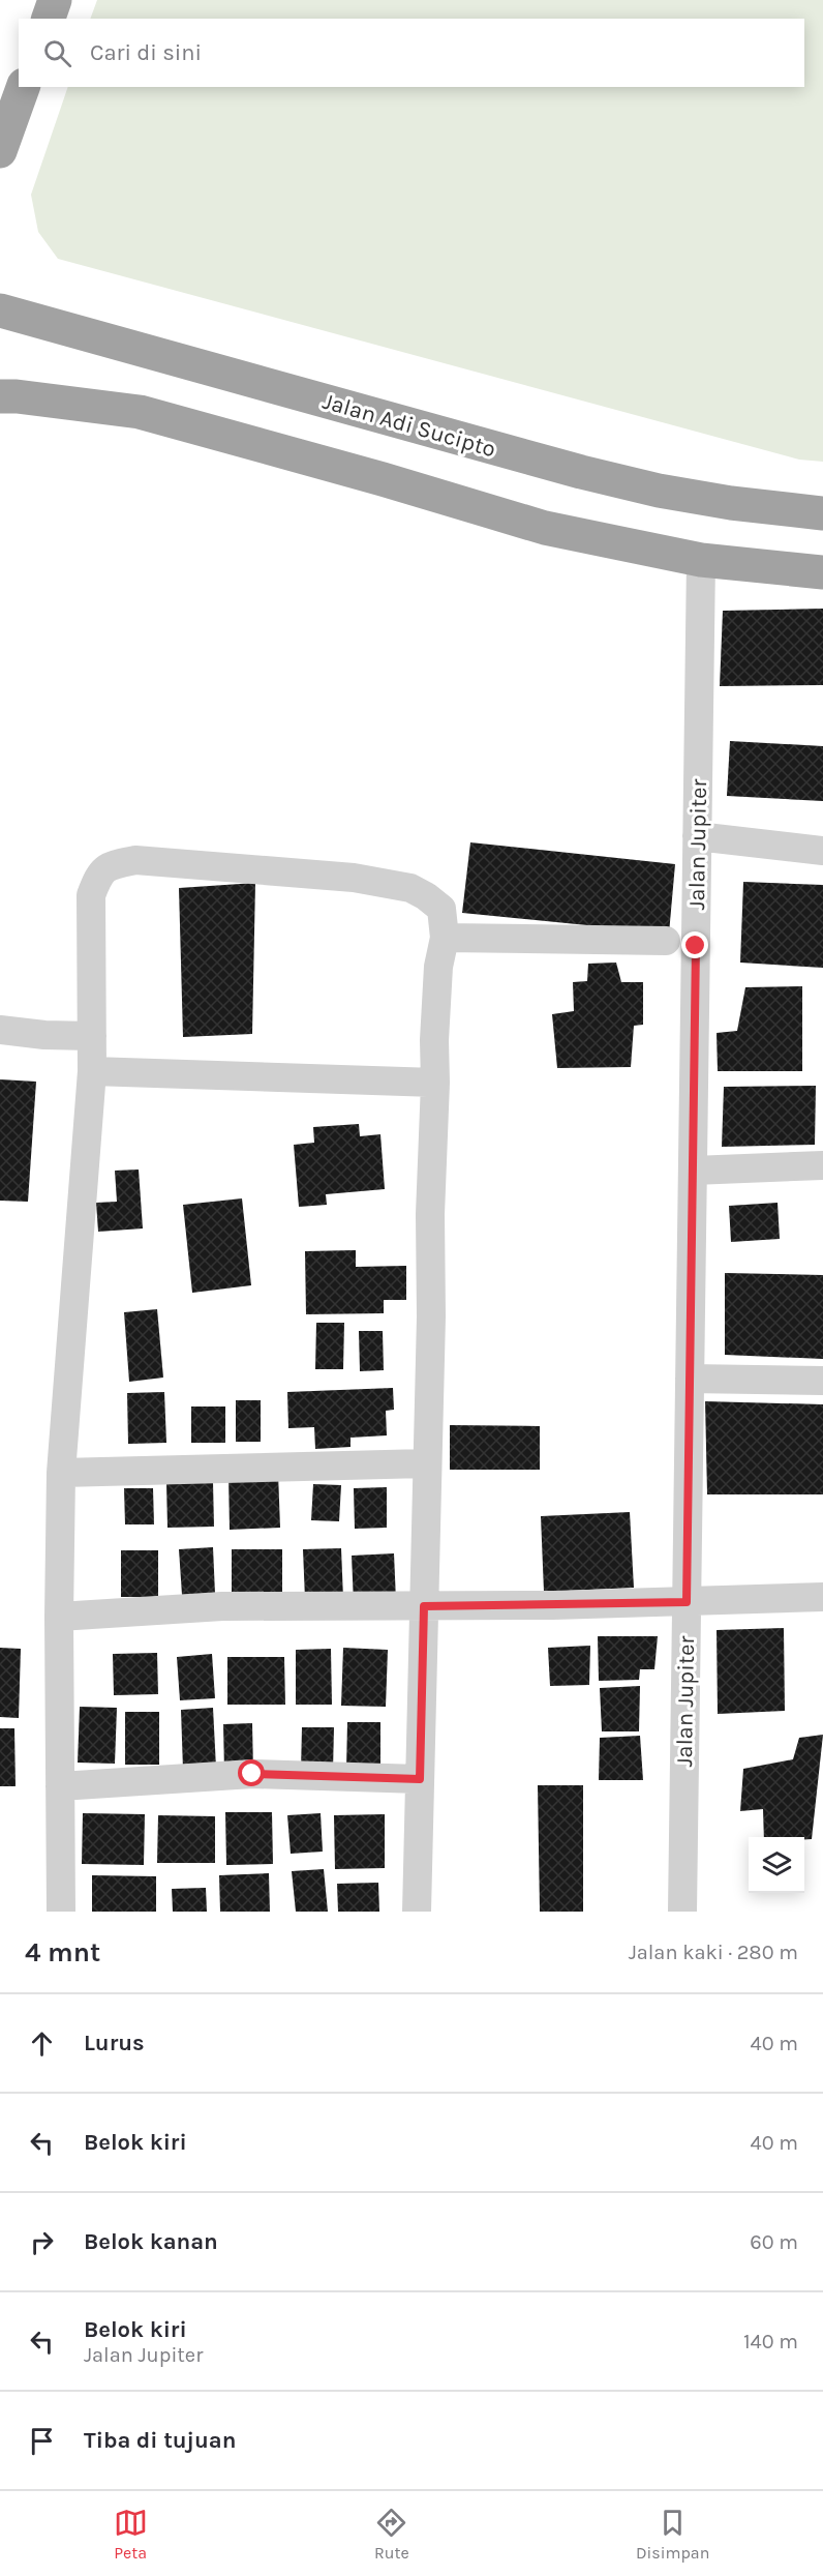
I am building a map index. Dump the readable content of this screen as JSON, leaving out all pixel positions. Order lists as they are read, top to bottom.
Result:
{
  "streets": {
    "highway": ["Jalan Adi Sucipto"],
    "street": ["Jalan Jupiter"]
  },
  "page": {
    "search": "Cari di sini",
    "heading": ["4 mnt", "Jalan kaki · 280 m"],
    "list": [
      ["Lurus", "40 m"],
      ["Belok kiri", "40 m"],
      ["Belok kanan", "60 m"],
      ["Belok kiri", "Jalan Jupiter", "140 m"],
      "Tiba di tujuan"
    ],
    "nav": ["Peta", "Rute", "Disimpan"]
  }
}
